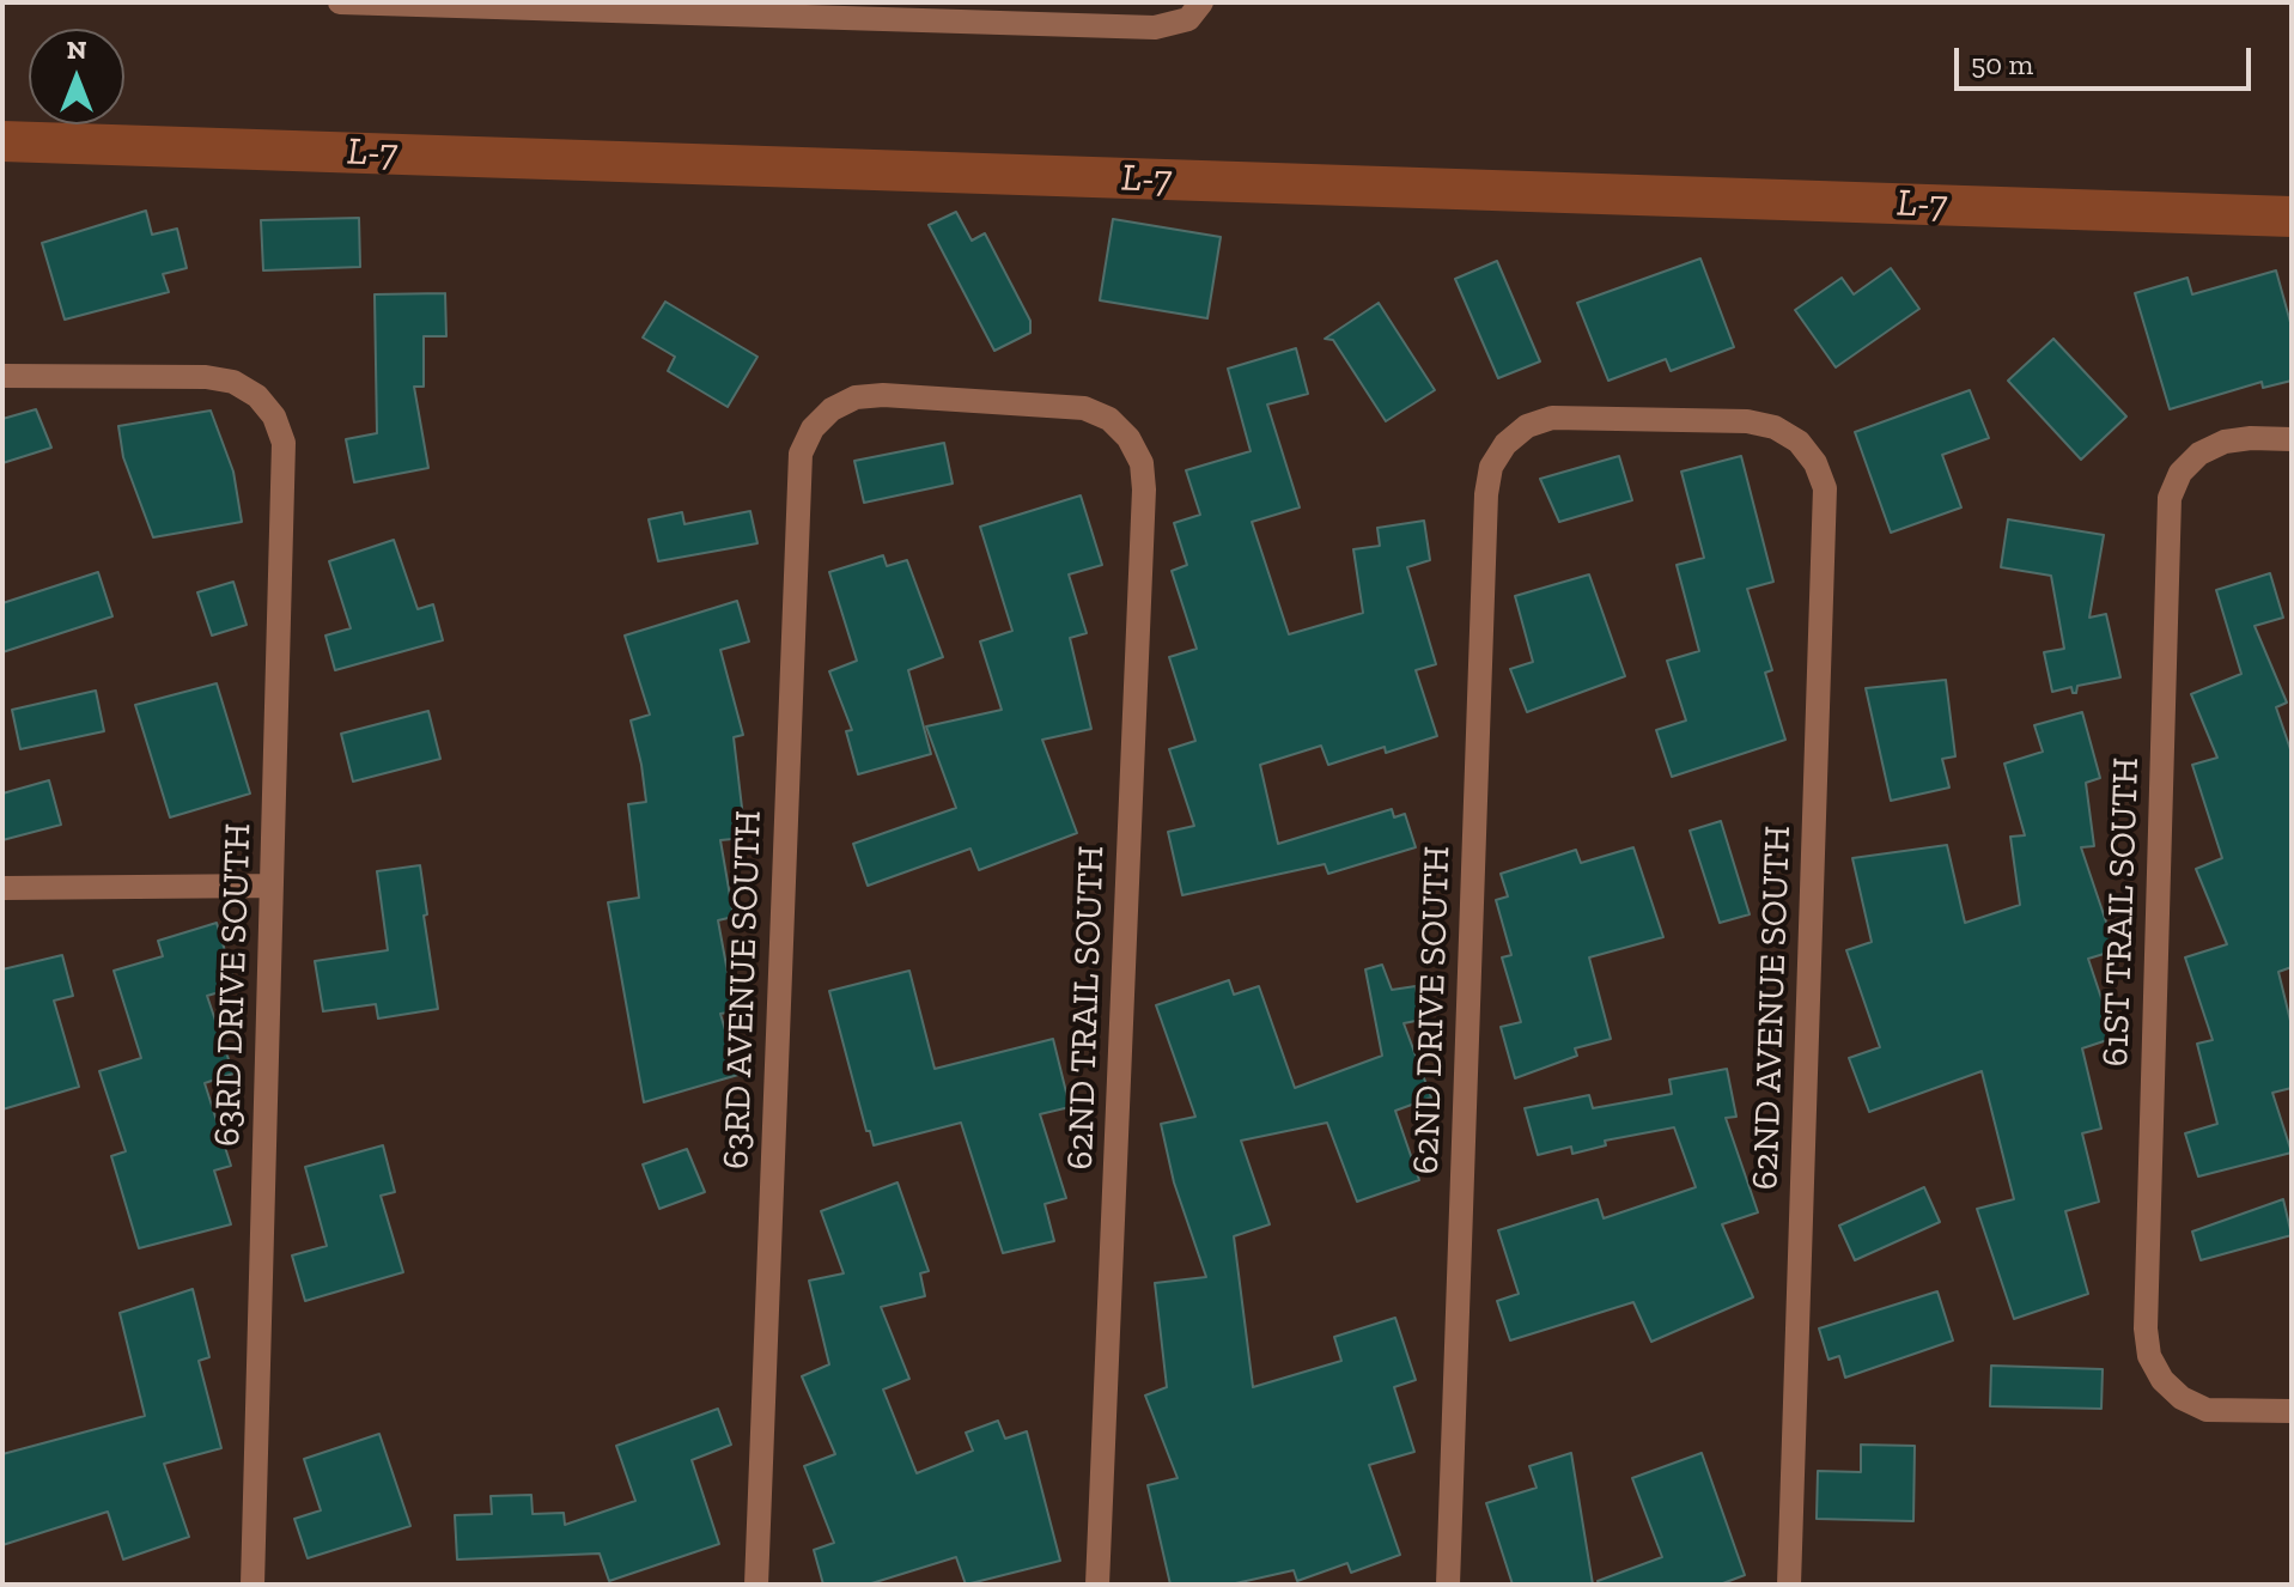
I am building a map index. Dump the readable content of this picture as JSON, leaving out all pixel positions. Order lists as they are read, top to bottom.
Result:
{
  "streets": {
    "street": [
      "61ST TRAIL SOUTH",
      "63RD DRIVE SOUTH",
      "63RD AVENUE SOUTH",
      "62ND TRAIL SOUTH",
      "62ND AVENUE SOUTH",
      "62ND DRIVE SOUTH"
    ]
  },
  "crossings": [
    ["63RD AVENUE SOUTH", "62ND TRAIL SOUTH"],
    ["62ND AVENUE SOUTH", "62ND DRIVE SOUTH"]
  ],
  "water": ["L-7"],
  "scale_bar": "50 m",
  "north": "top"
}
